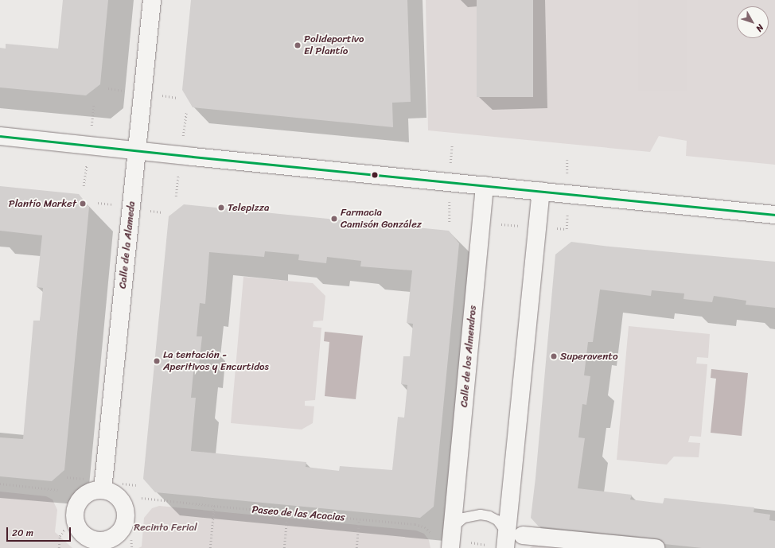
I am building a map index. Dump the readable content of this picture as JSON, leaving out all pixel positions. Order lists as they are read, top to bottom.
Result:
{
  "streets": {
    "street": ["Calle de la Alameda", "Calle de los Almendros"],
    "path": ["Paseo de las Acacias"]
  },
  "crossings": [
    ["Calle de los Almendros", "Paseo de las Acacias"]
  ],
  "parks": ["Recinto Ferial"],
  "places": [
    "Polideportivo El Plantío",
    "Plantío Market",
    "Telepizza",
    "Farmacia Camisón González",
    "Superavento",
    "La tentación - Aperitivos y Encurtidos"
  ],
  "scale_bar": "20 m",
  "north": "bottom right"
}
